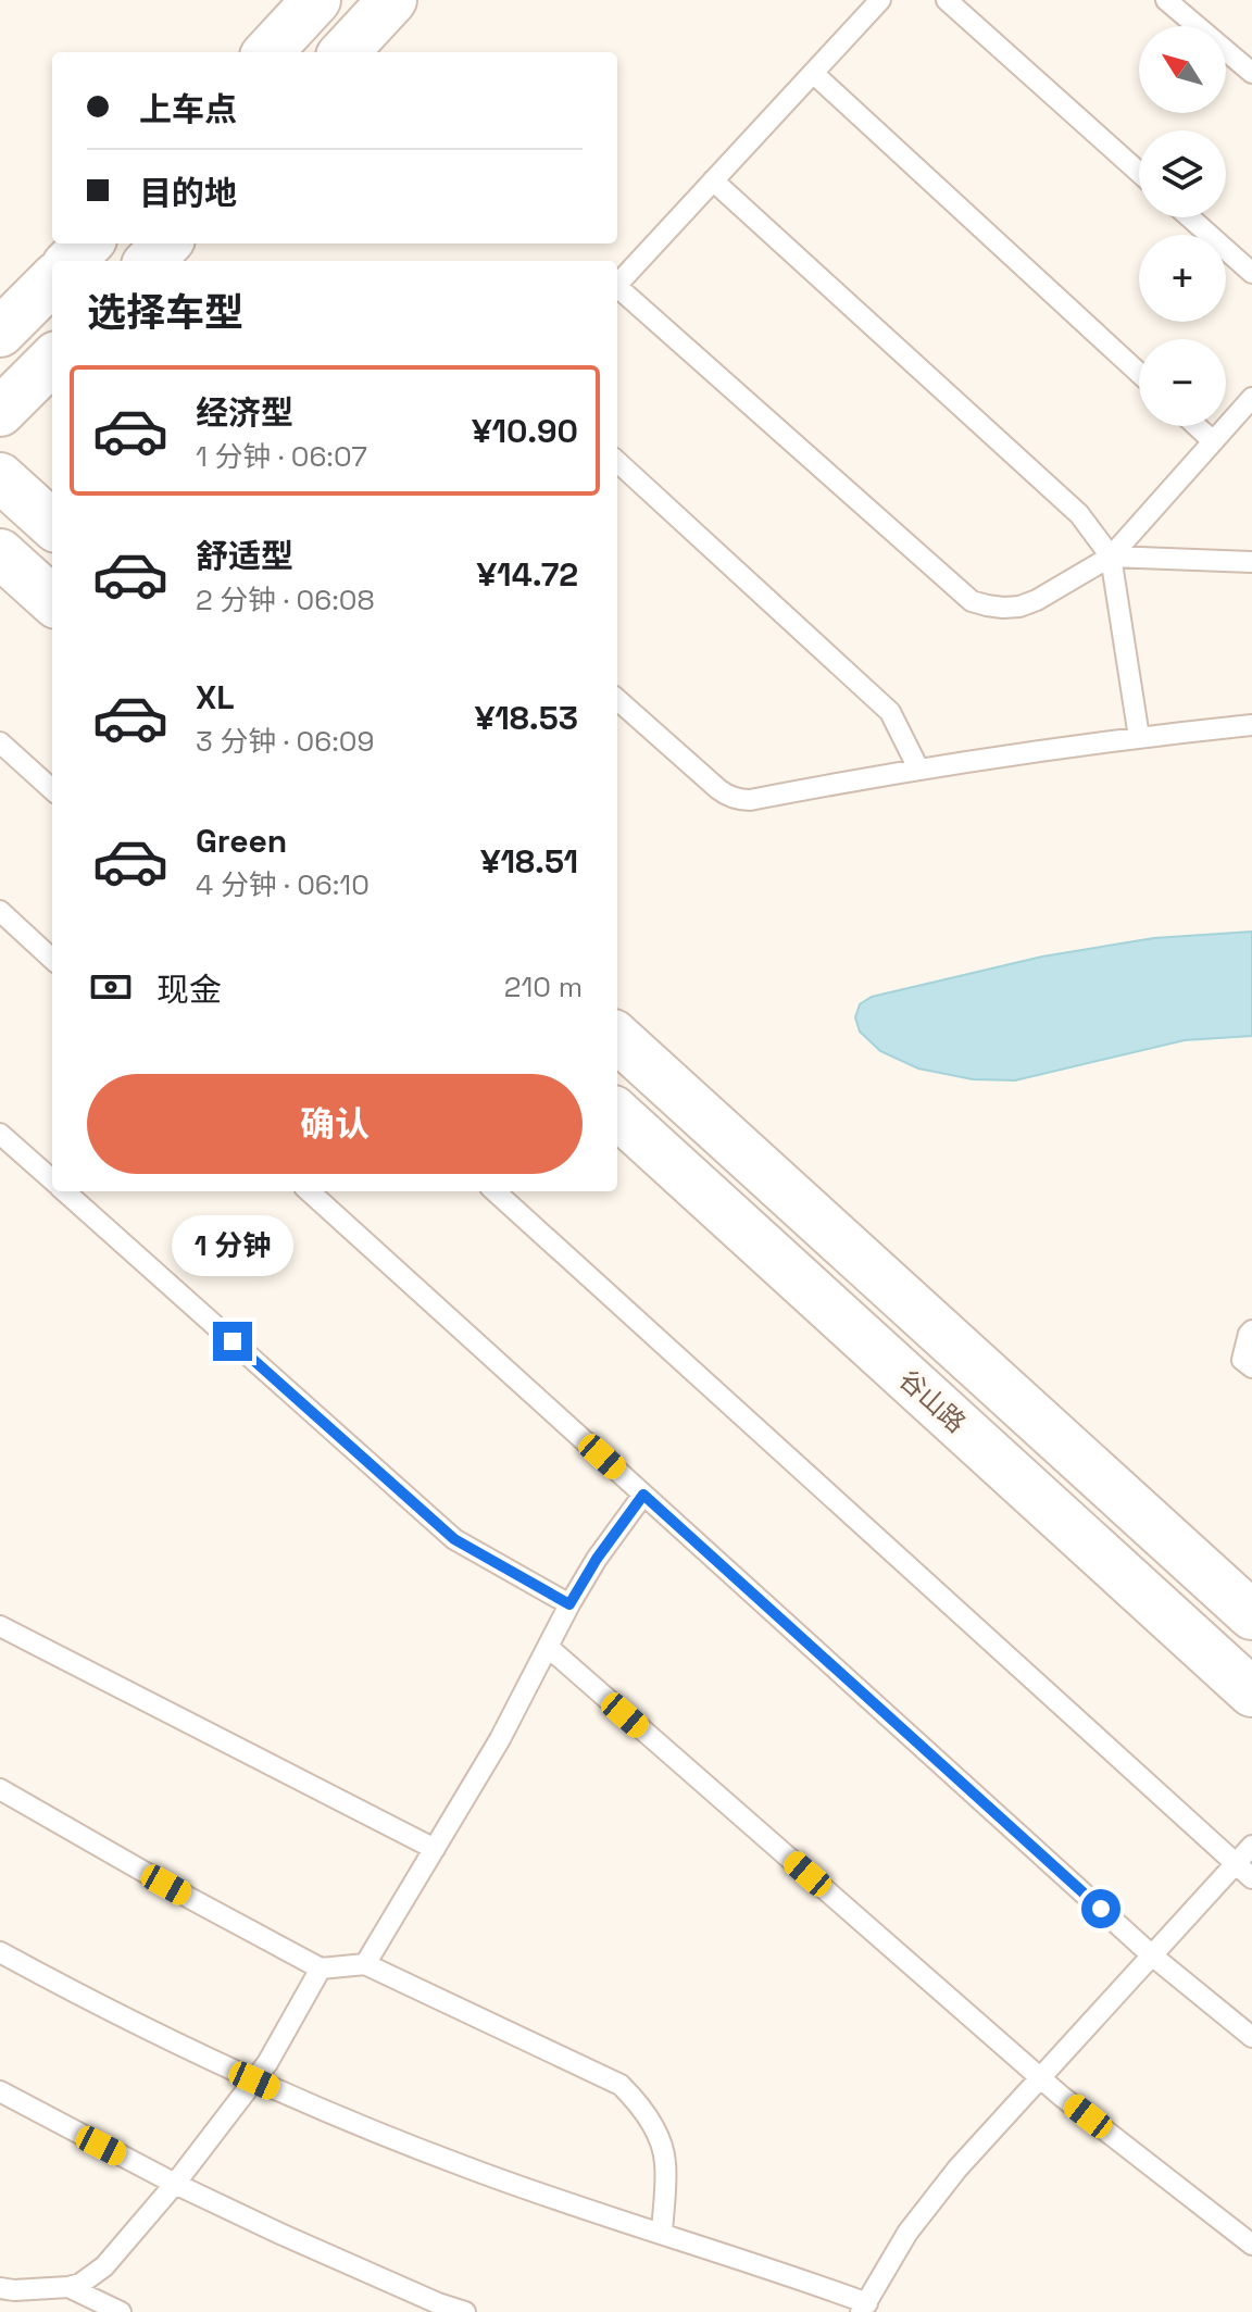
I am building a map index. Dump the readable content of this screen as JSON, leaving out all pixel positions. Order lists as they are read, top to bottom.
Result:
{
  "streets": {
    "street": ["谷山路"]
  },
  "north": "top left",
  "page": {
    "map_buttons": ["+", "−"],
    "banner": ["上车点", "目的地"],
    "heading": "选择车型",
    "list": [
      {
        "name": "经济型",
        "note": "1 分钟 · 06:07",
        "value": "¥10.90"
      },
      {
        "name": "舒适型",
        "note": "2 分钟 · 06:08",
        "value": "¥14.72"
      },
      {
        "name": "XL",
        "note": "3 分钟 · 06:09",
        "value": "¥18.53"
      },
      {
        "name": "Green",
        "note": "4 分钟 · 06:10",
        "value": "¥18.51"
      }
    ],
    "pay": ["现金", "210 m"],
    "buttons": "确认",
    "bubble": "1 分钟"
  }
}
